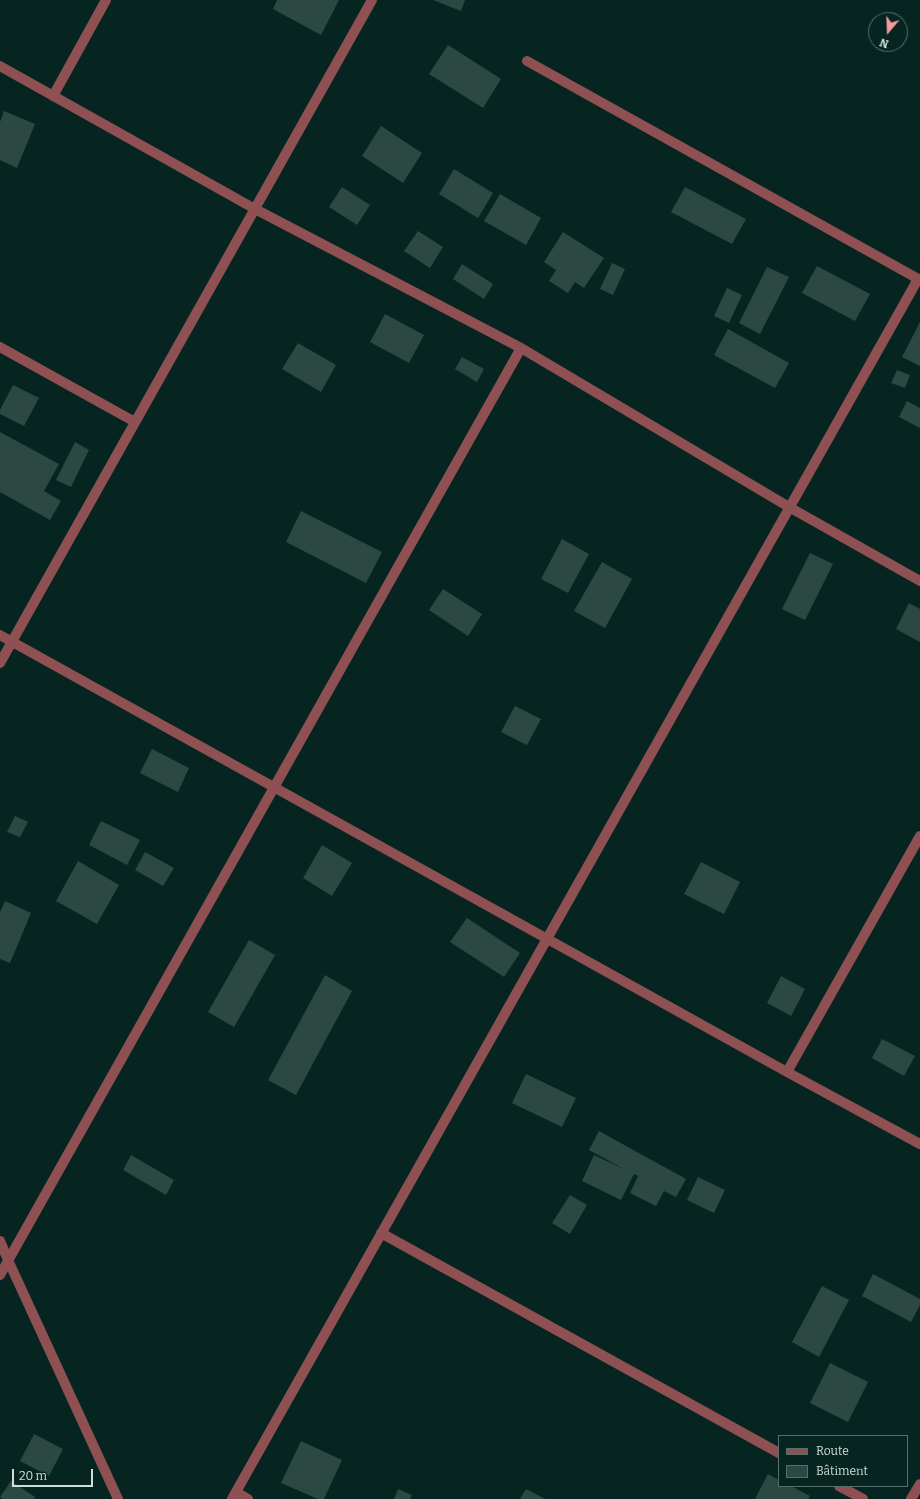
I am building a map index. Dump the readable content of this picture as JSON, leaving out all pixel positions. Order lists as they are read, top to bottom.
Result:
{
  "legend": ["Route", "Bâtiment"],
  "scale_bar": "20 m",
  "north": "bottom"
}
